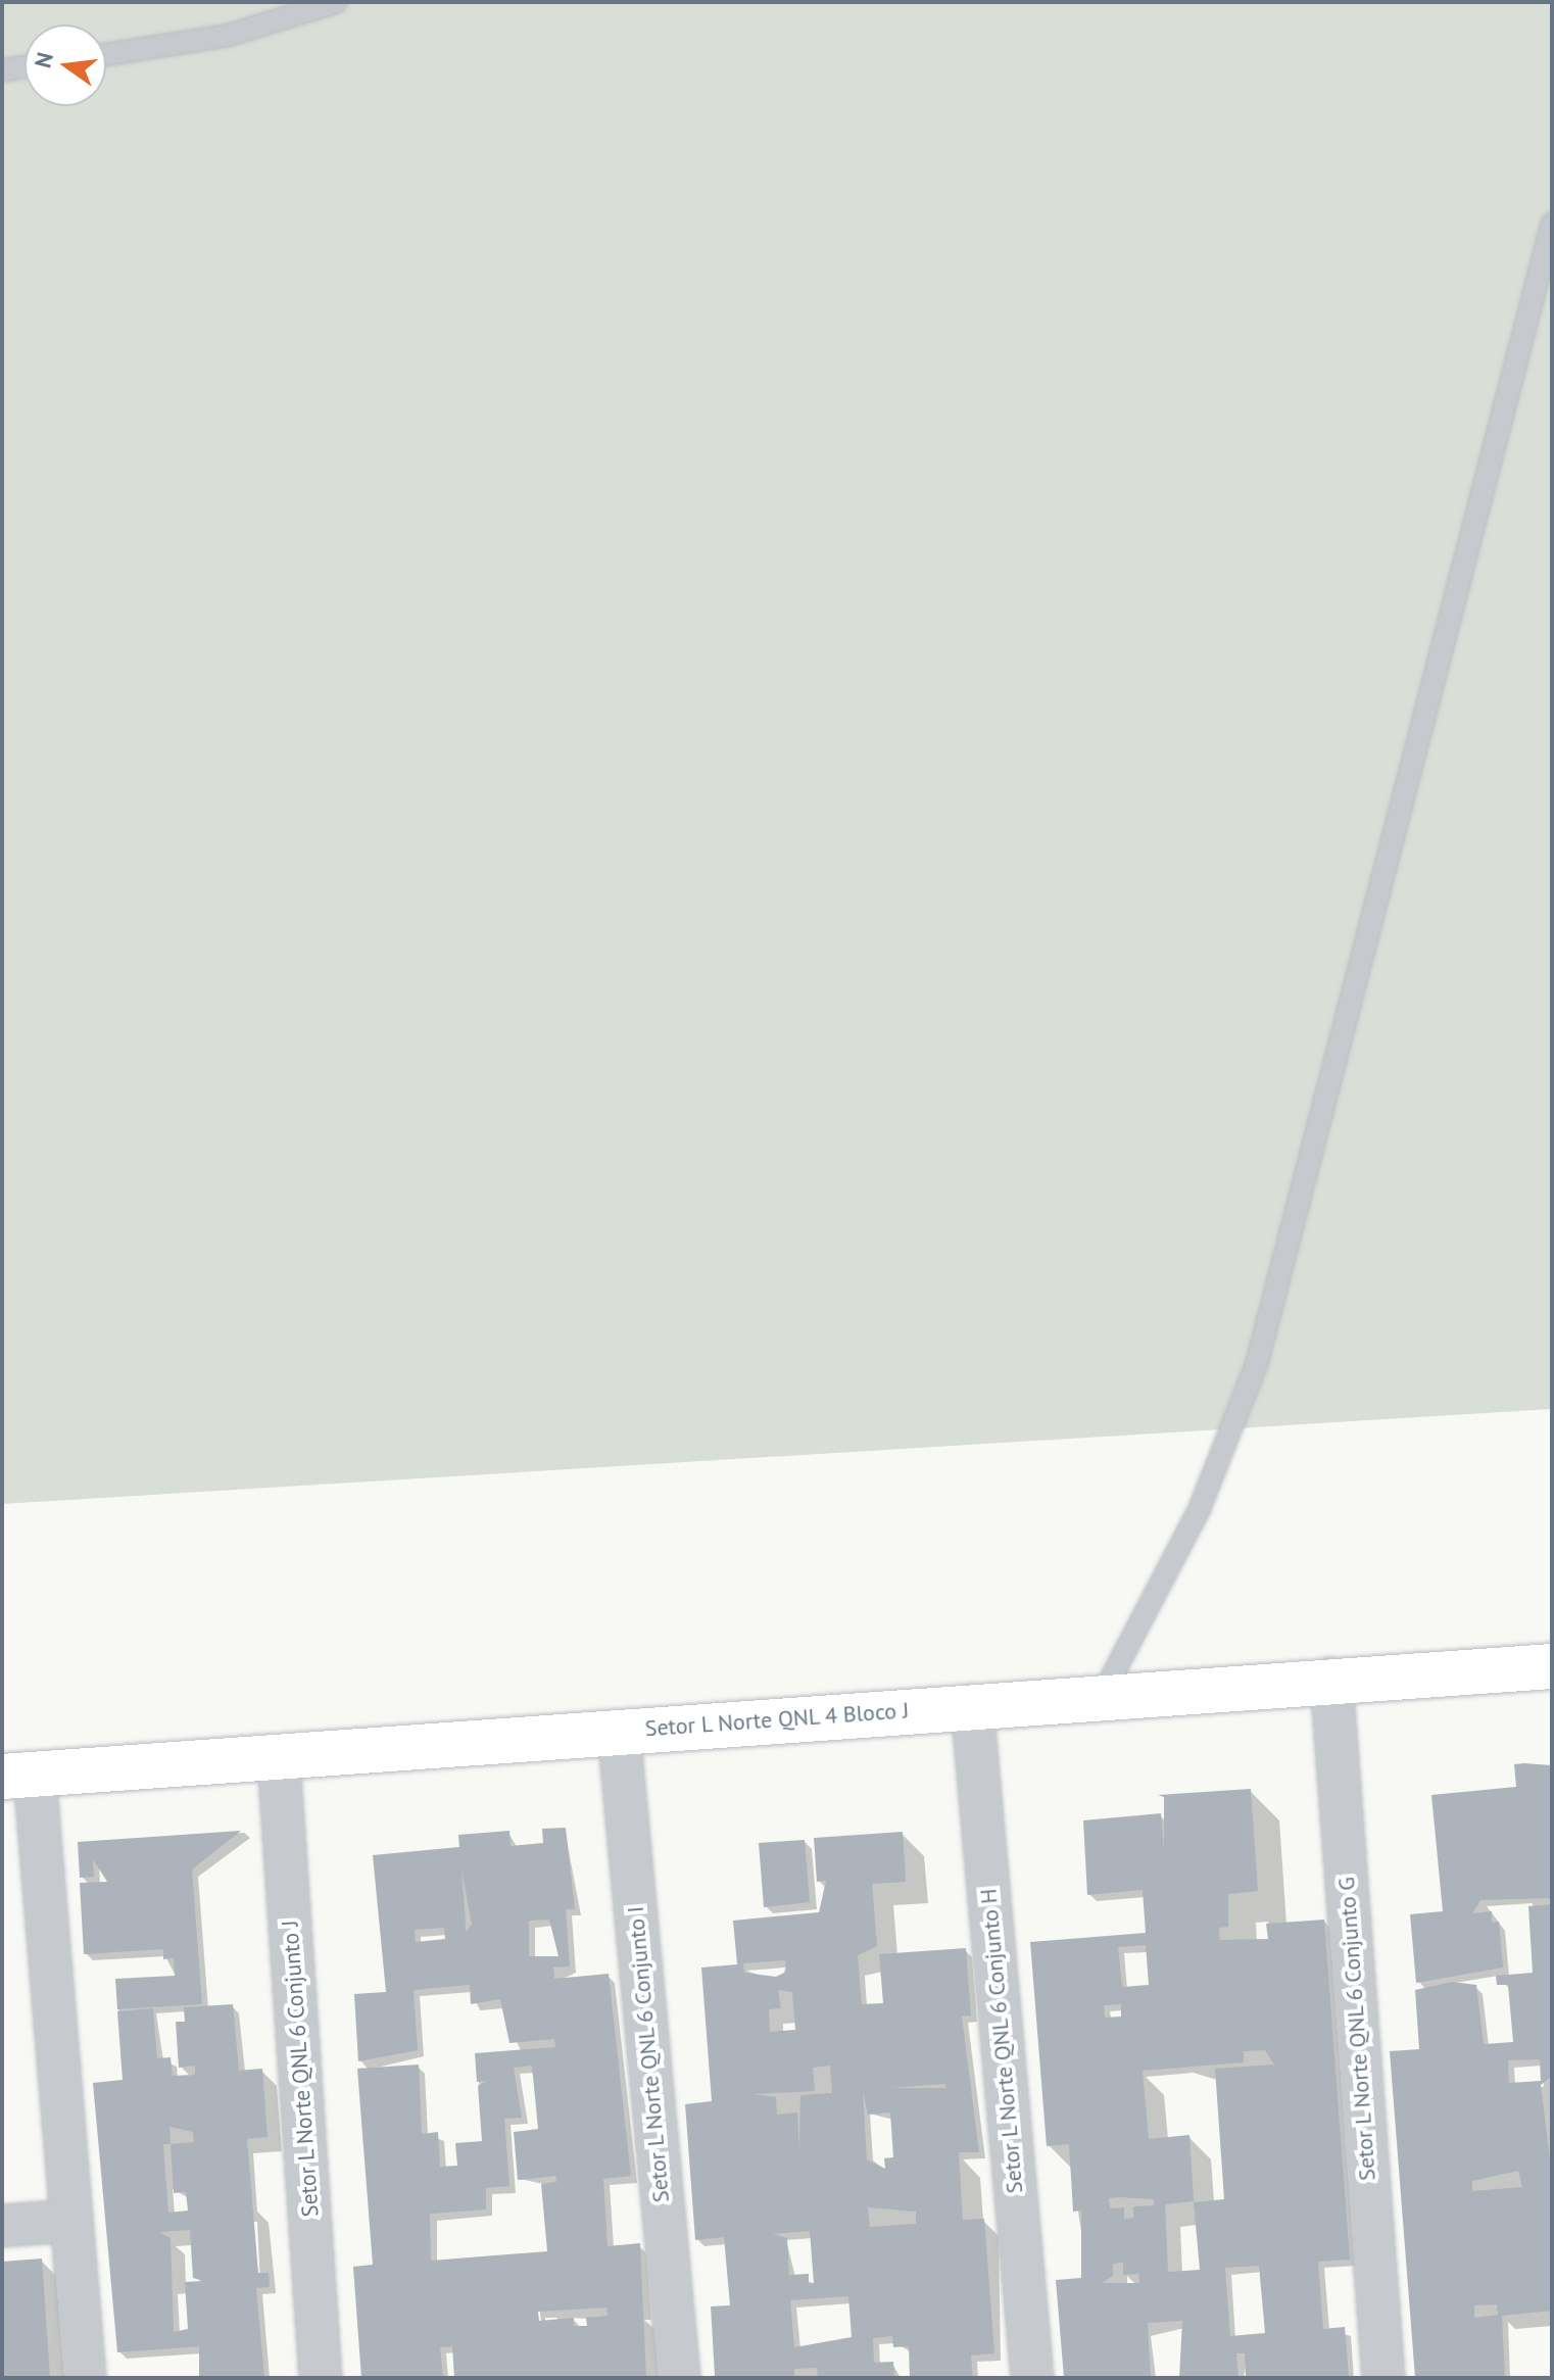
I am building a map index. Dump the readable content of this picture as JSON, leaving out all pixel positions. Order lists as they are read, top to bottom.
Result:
{
  "streets": {
    "street": [
      "Setor L Norte QNL 4 Bloco J",
      "Setor L Norte QNL 6 Conjunto G",
      "Setor L Norte QNL 6 Conjunto H",
      "Setor L Norte QNL 6 Conjunto I",
      "Setor L Norte QNL 6 Conjunto J"
    ]
  },
  "crossings": [
    ["Setor L Norte QNL 4 Bloco J", "Setor L Norte QNL 6 Conjunto G"],
    ["Setor L Norte QNL 4 Bloco J", "Setor L Norte QNL 6 Conjunto H"],
    ["Setor L Norte QNL 4 Bloco J", "Setor L Norte QNL 6 Conjunto I"],
    ["Setor L Norte QNL 4 Bloco J", "Setor L Norte QNL 6 Conjunto J"]
  ],
  "north": "left"
}
